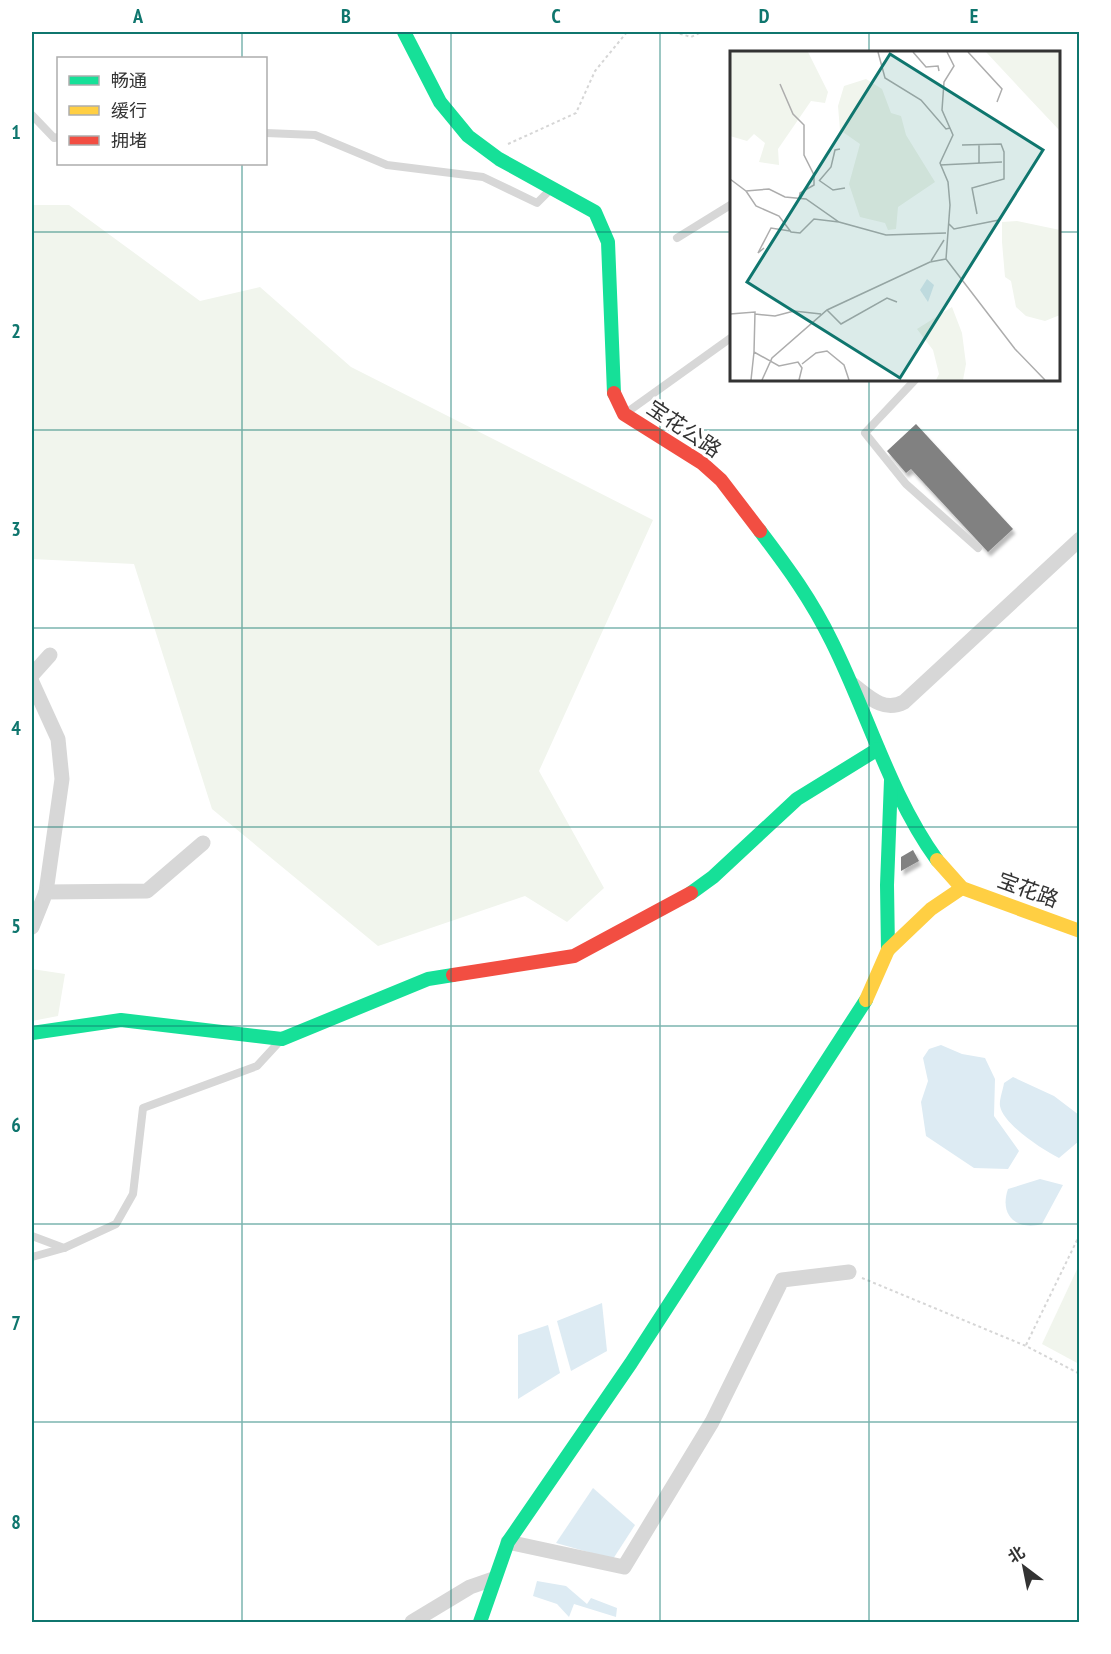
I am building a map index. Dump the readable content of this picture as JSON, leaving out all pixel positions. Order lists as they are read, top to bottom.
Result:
{
  "streets": {
    "street": ["宝花公路", "宝花路"]
  },
  "crossings": [
    ["宝花公路", "宝花路"]
  ],
  "legend": ["畅通", "缓行", "拥堵"],
  "north": "top left",
  "grid": {
    "columns": [
      "A",
      "B",
      "C",
      "D",
      "E"
    ],
    "rows": [
      "1",
      "2",
      "3",
      "4",
      "5",
      "6",
      "7",
      "8"
    ]
  }
}
